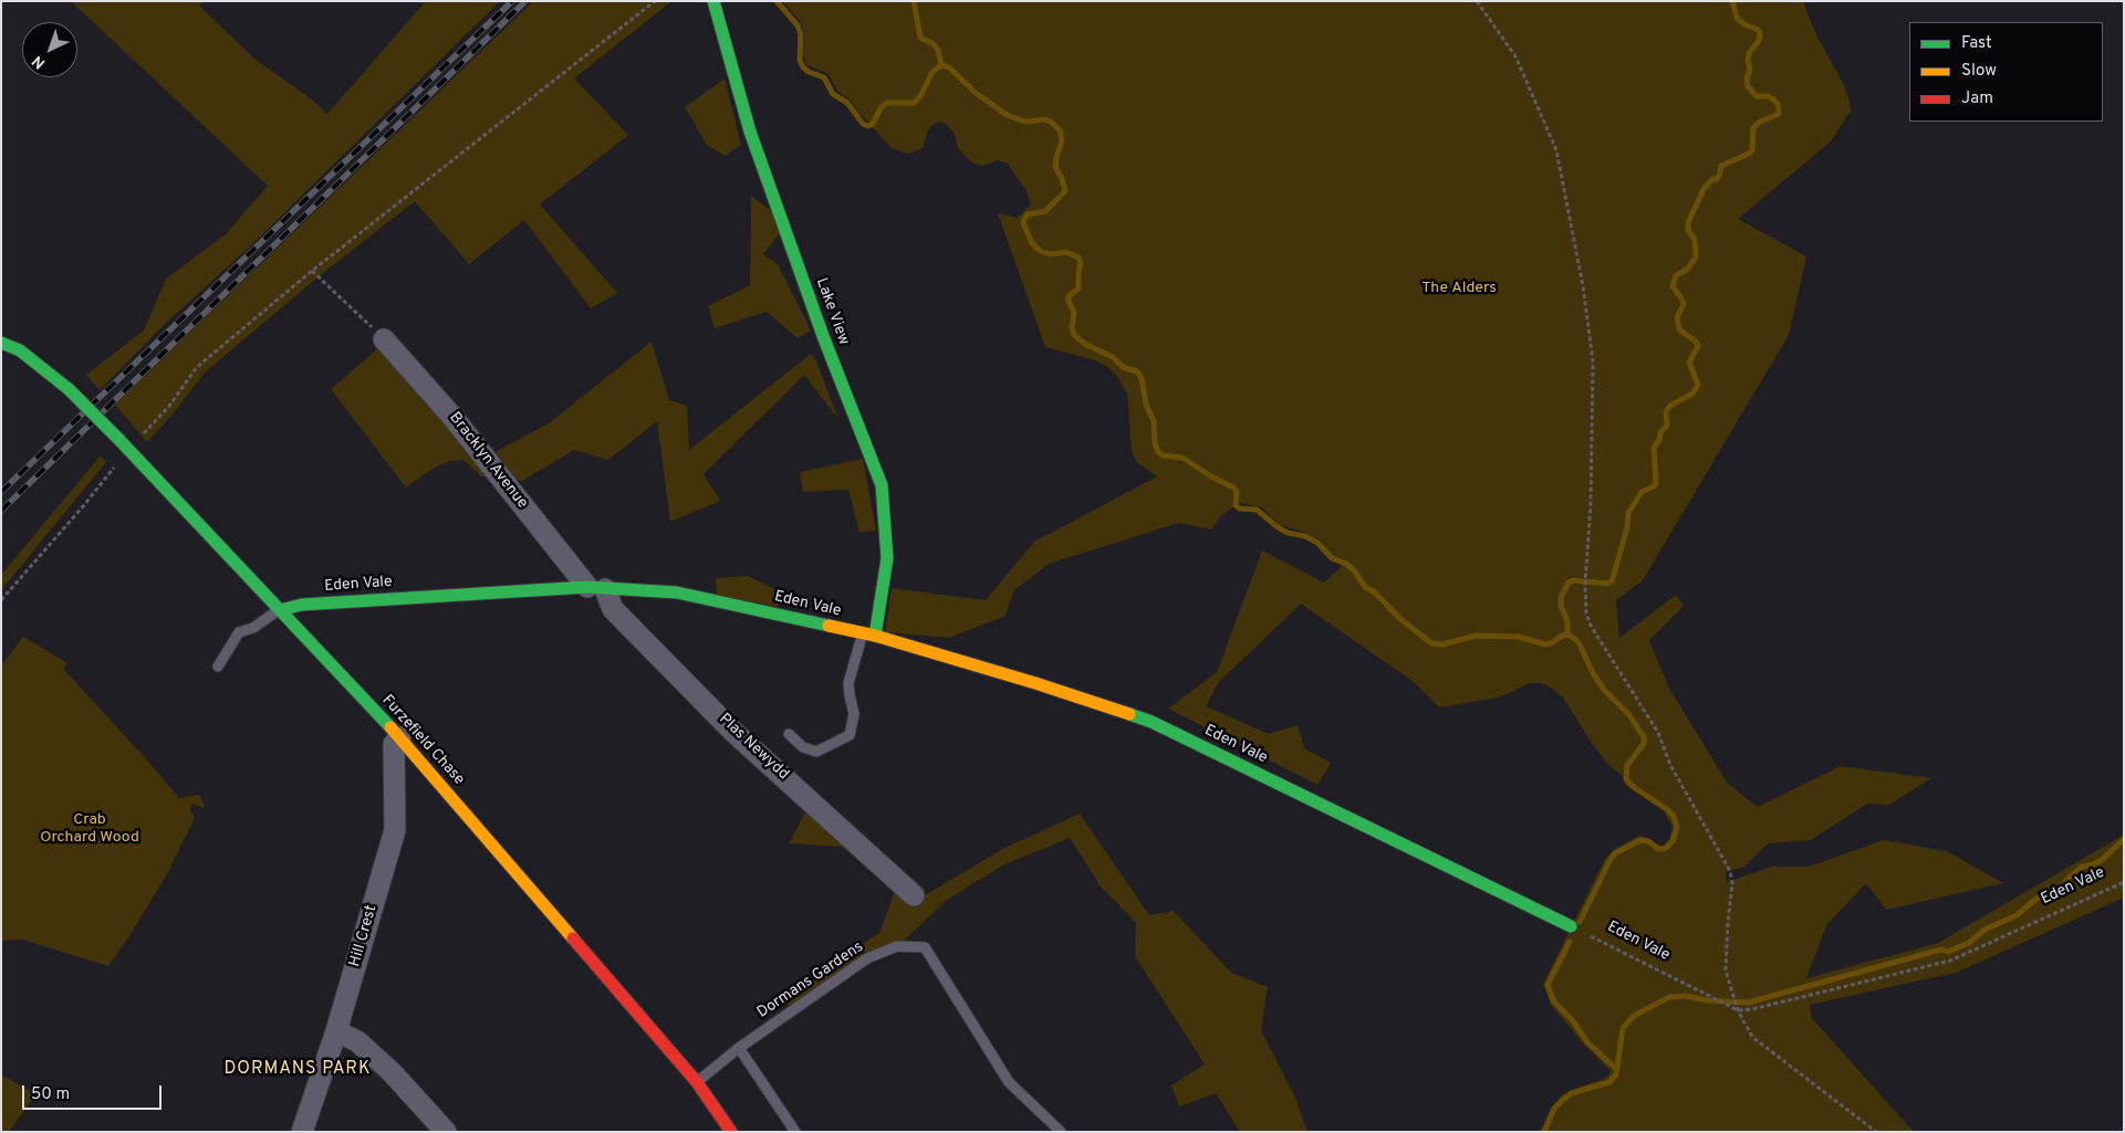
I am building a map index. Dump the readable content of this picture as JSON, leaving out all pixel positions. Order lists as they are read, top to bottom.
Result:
{
  "streets": {
    "street": [
      "Lake View",
      "Bracklyn Avenue",
      "Eden Vale",
      "Furzefield Chase",
      "Plas Newydd",
      "Hill Crest"
    ],
    "lane": ["Dormans Gardens"]
  },
  "crossings": [
    ["Lake View", "Eden Vale"],
    ["Bracklyn Avenue", "Eden Vale"],
    ["Bracklyn Avenue", "Plas Newydd"],
    ["Eden Vale", "Furzefield Chase"],
    ["Eden Vale", "Plas Newydd"],
    ["Furzefield Chase", "Hill Crest"],
    ["Furzefield Chase", "Dormans Gardens"]
  ],
  "districts": ["DORMANS PARK"],
  "parks": ["The Alders", "Crab Orchard Wood"],
  "legend": ["Fast", "Slow", "Jam"],
  "scale_bar": "50 m",
  "north": "bottom left"
}
